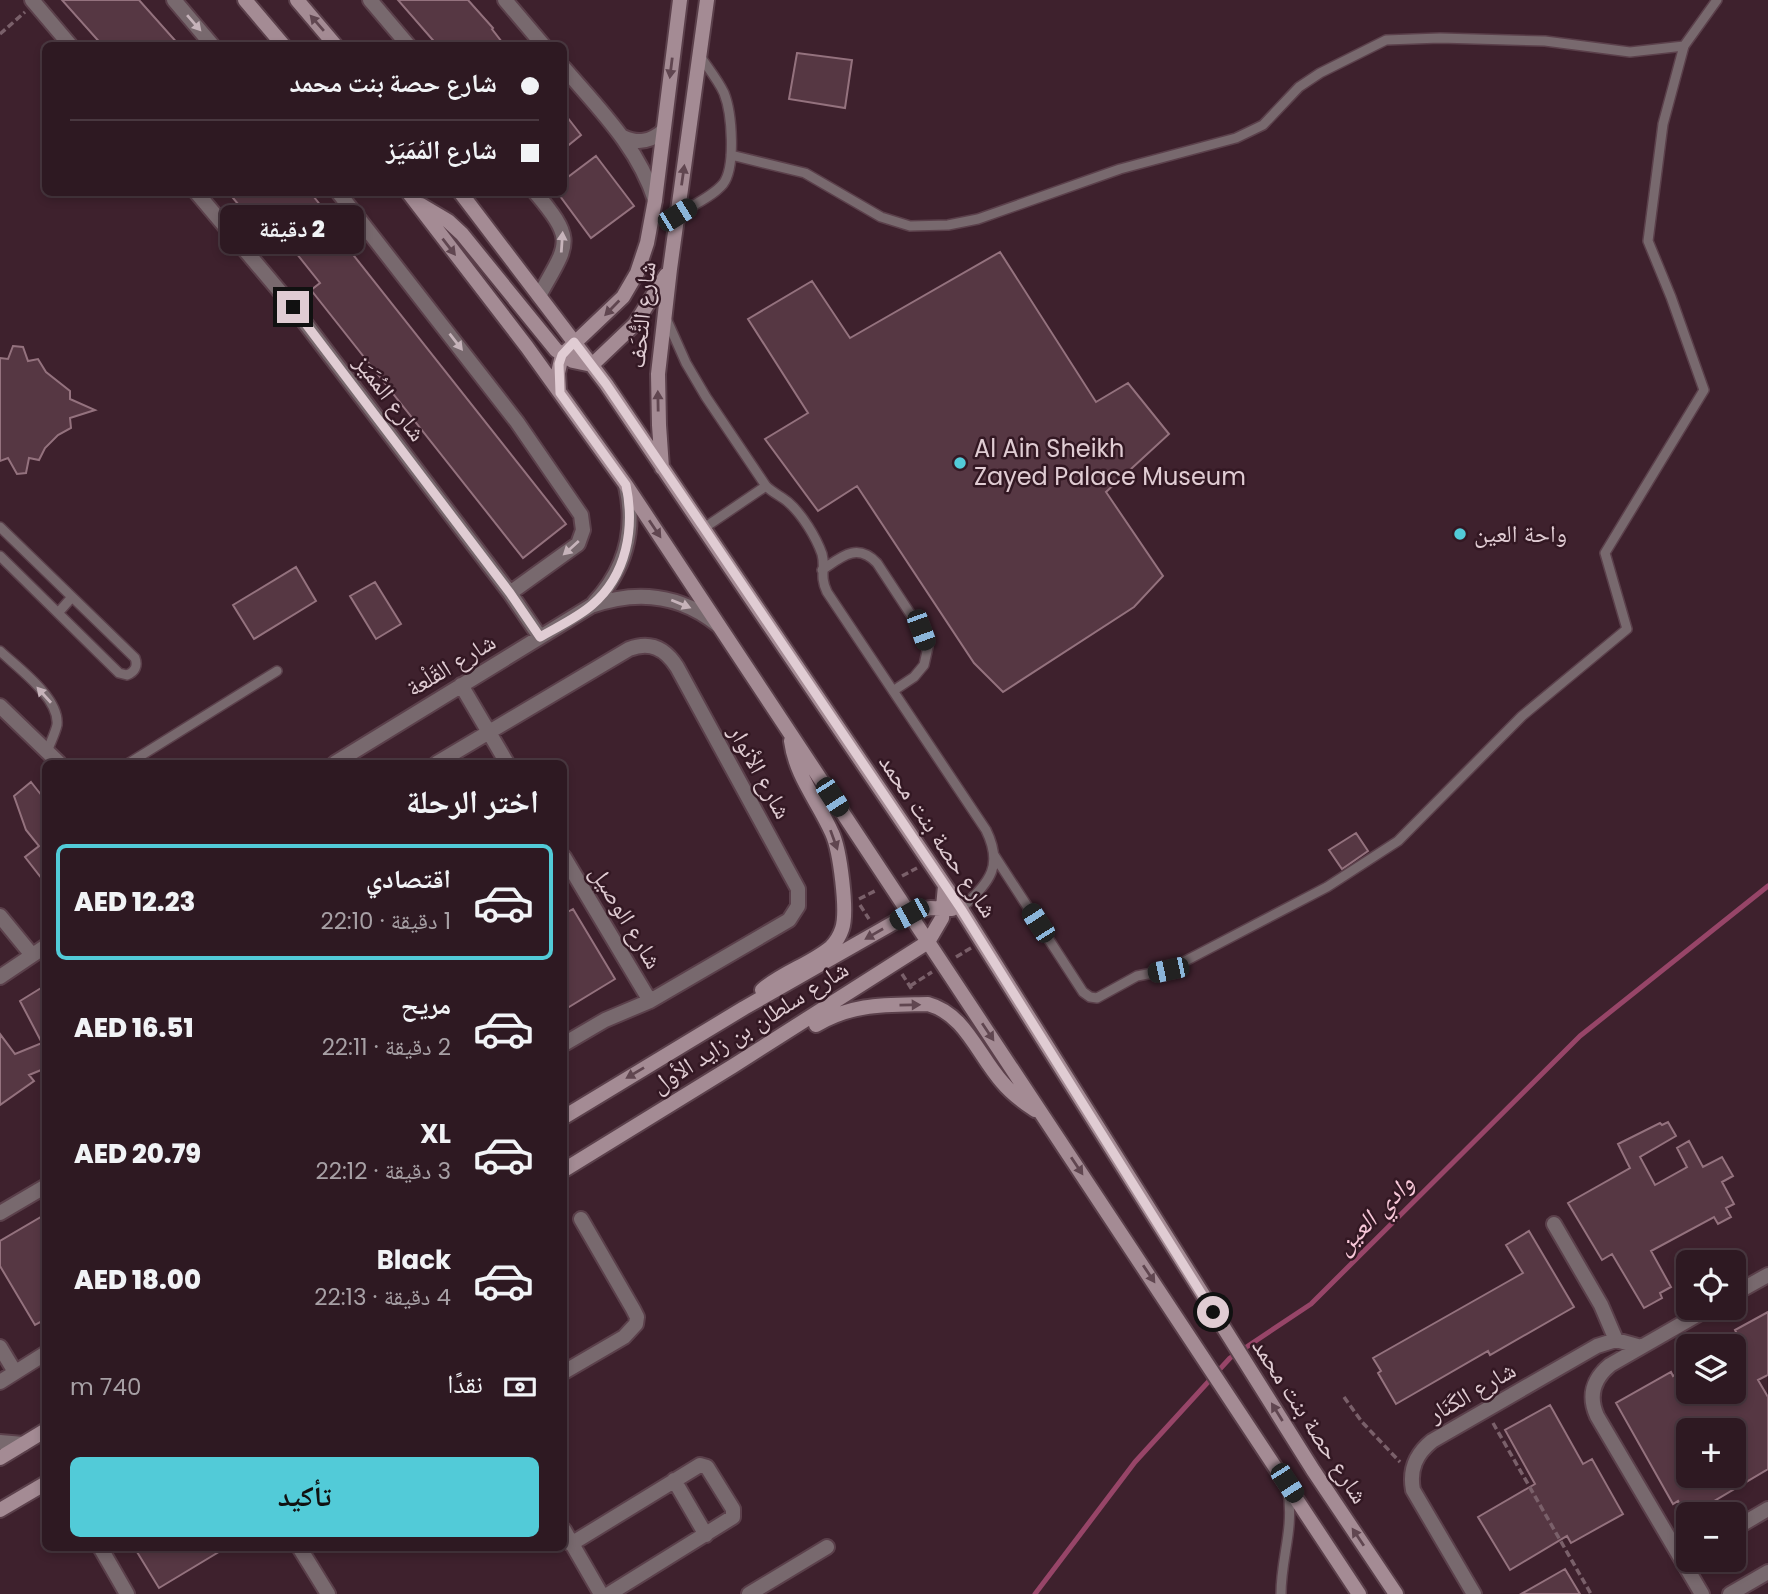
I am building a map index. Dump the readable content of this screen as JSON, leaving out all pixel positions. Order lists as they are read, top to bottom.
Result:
{
  "streets": {
    "main road": ["شارع التُّحَف", "شارع حصة بنت محمد", "شارع سلطان بن زايد الأول"],
    "street": [
      "شارع المُمَيَز",
      "شارع القَلْعة",
      "شارع الأنوار",
      "شارع الوصيل",
      "شارع الكَنَار"
    ]
  },
  "crossings": [
    ["شارع التُّحَف", "شارع حصة بنت محمد"],
    ["شارع المُمَيَز", "شارع القَلْعة"],
    ["شارع الأنوار", "شارع الوصيل"],
    ["شارع حصة بنت محمد", "شارع سلطان بن زايد الأول"]
  ],
  "water": ["وادي العين"],
  "places": ["Al Ain Sheikh Zayed Palace Museum", "واحة العين"],
  "page": {
    "banner": ["شارع حصة بنت محمد", "شارع المُمَيَز"],
    "bubble": "2 دقيقة",
    "heading": "اختر الرحلة",
    "list": [
      {
        "name": "اقتصادي",
        "note": "1 دقيقة · 22:10",
        "value": "AED 12.23"
      },
      {
        "name": "مريح",
        "note": "2 دقيقة · 22:11",
        "value": "AED 16.51"
      },
      {
        "name": "XL",
        "note": "3 دقيقة · 22:12",
        "value": "AED 20.79"
      },
      {
        "name": "Black",
        "note": "4 دقيقة · 22:13",
        "value": "AED 18.00"
      }
    ],
    "map_buttons": ["+", "−"],
    "pay": ["نقدًا", "740 m"],
    "buttons": "تأكيد"
  }
}
